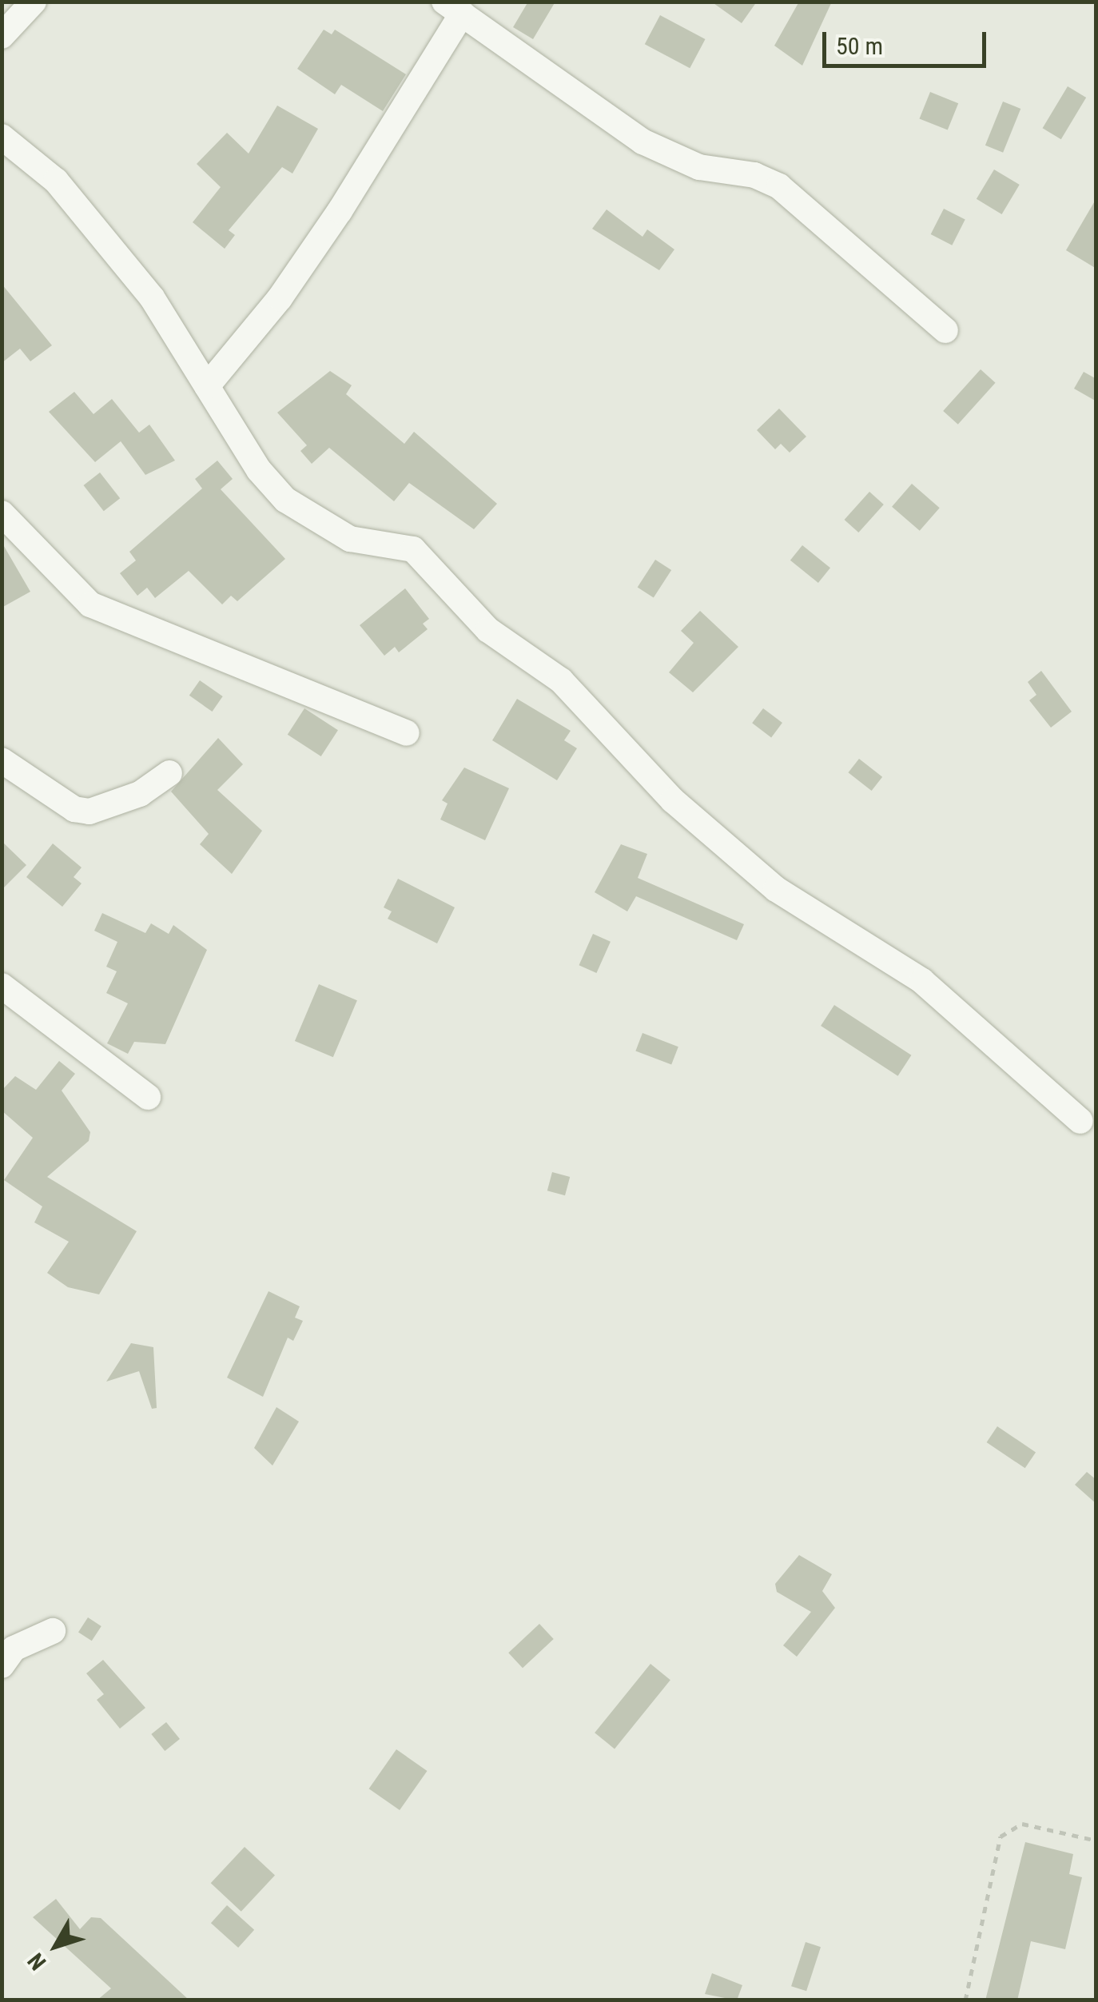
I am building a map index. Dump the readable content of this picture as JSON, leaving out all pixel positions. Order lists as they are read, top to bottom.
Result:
{
  "scale_bar": "50 m",
  "north": "bottom left"
}
